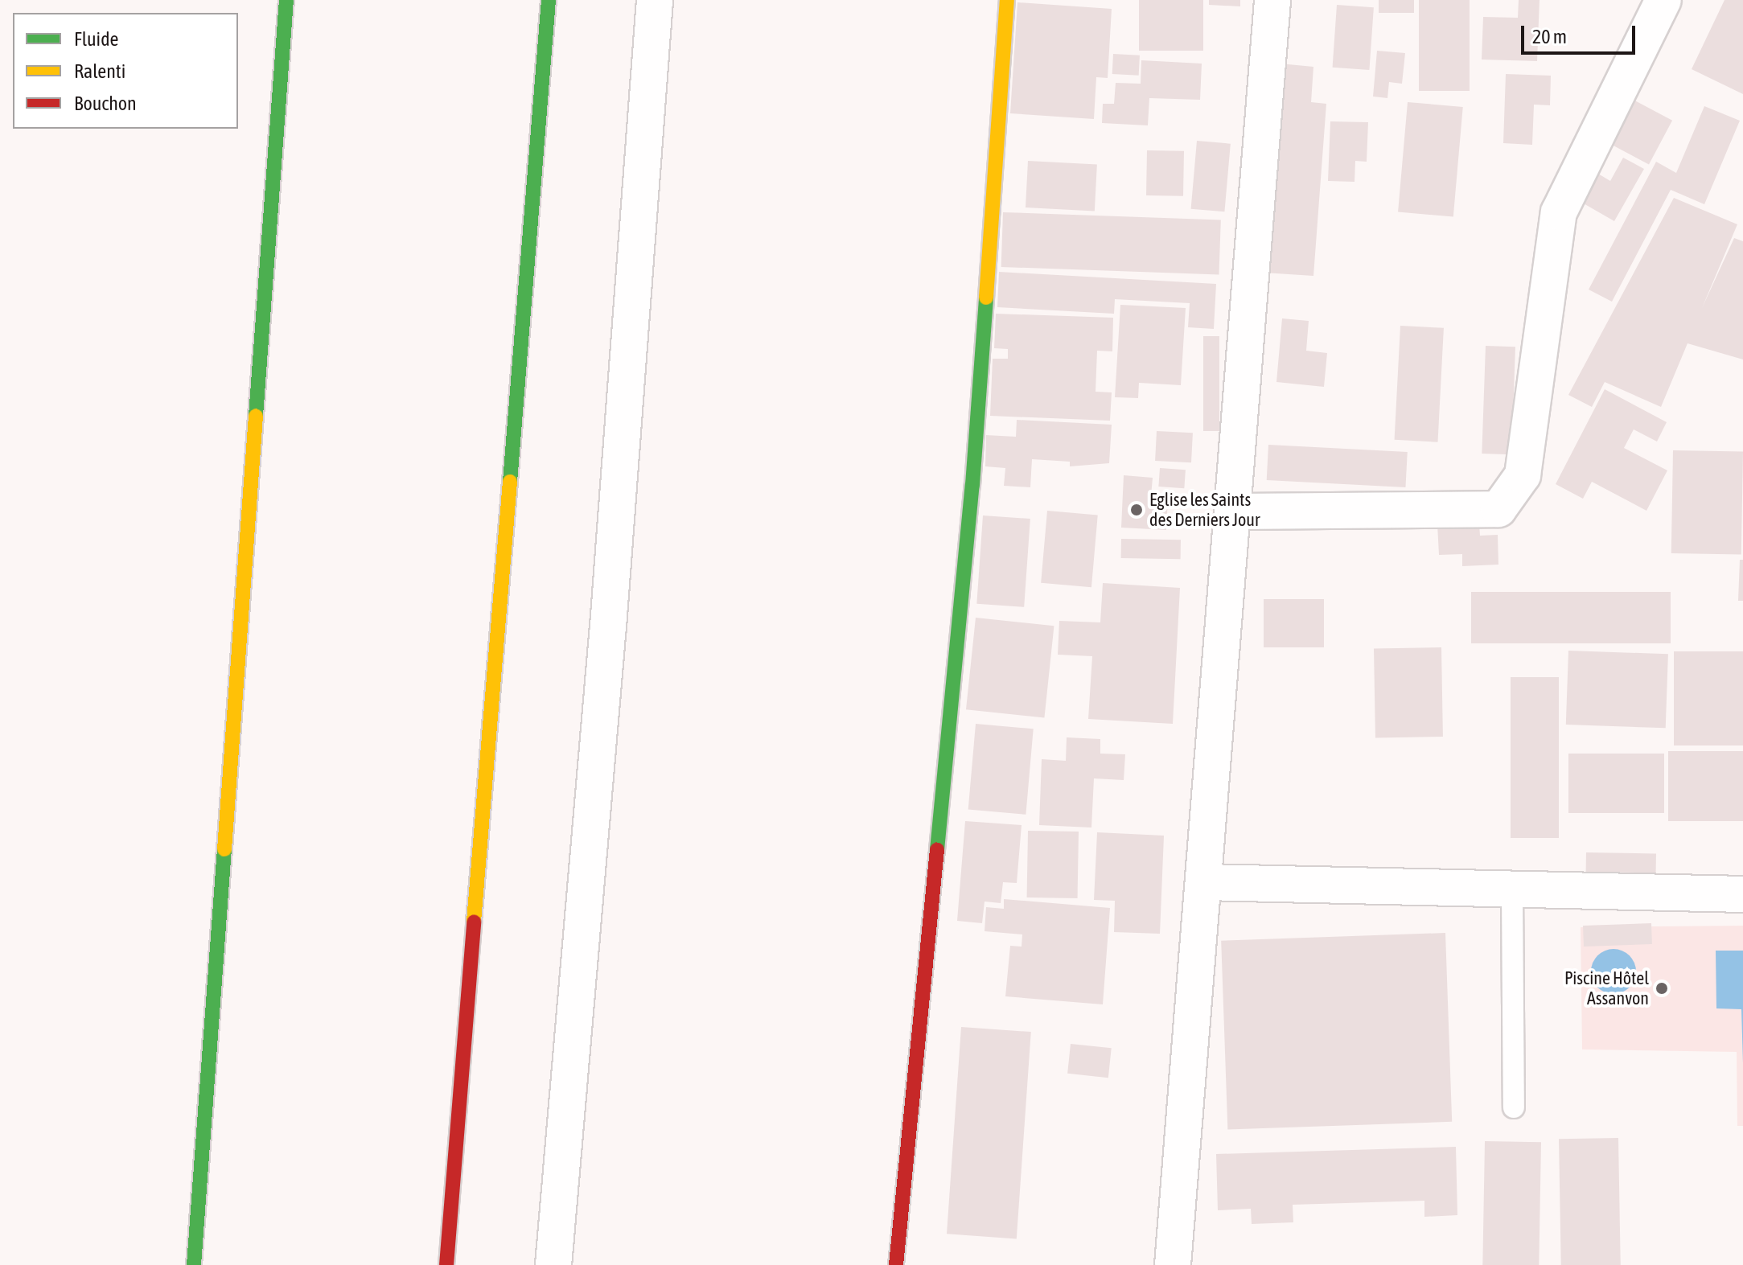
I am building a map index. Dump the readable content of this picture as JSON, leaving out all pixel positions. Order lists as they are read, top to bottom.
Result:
{
  "places": ["Eglise les Saints des Derniers Jour", "Piscine Hôtel Assanvon"],
  "legend": ["Fluide", "Ralenti", "Bouchon"],
  "scale_bar": "20 m"
}
